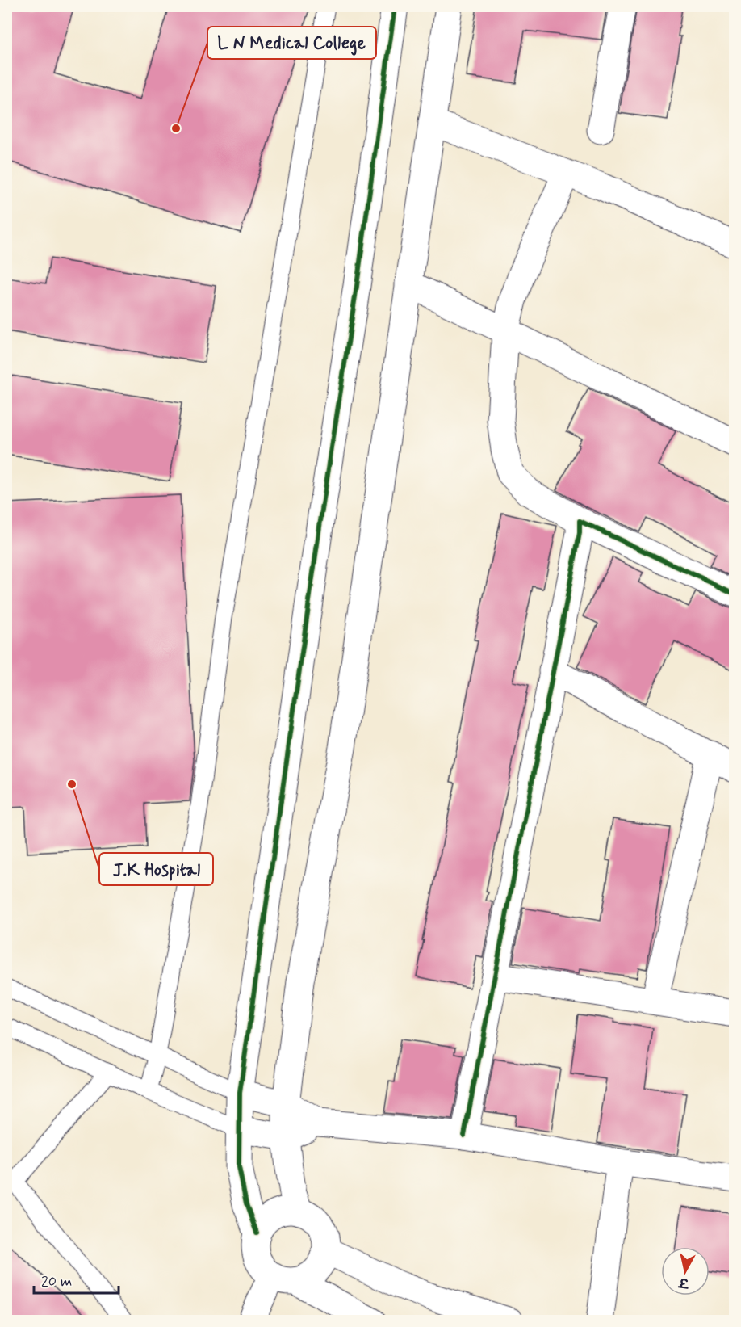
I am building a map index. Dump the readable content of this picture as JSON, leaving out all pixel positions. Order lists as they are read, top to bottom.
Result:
{
  "places": ["L N Medical College", "J.K Hospital"],
  "scale_bar": "20 m",
  "north": "bottom"
}
